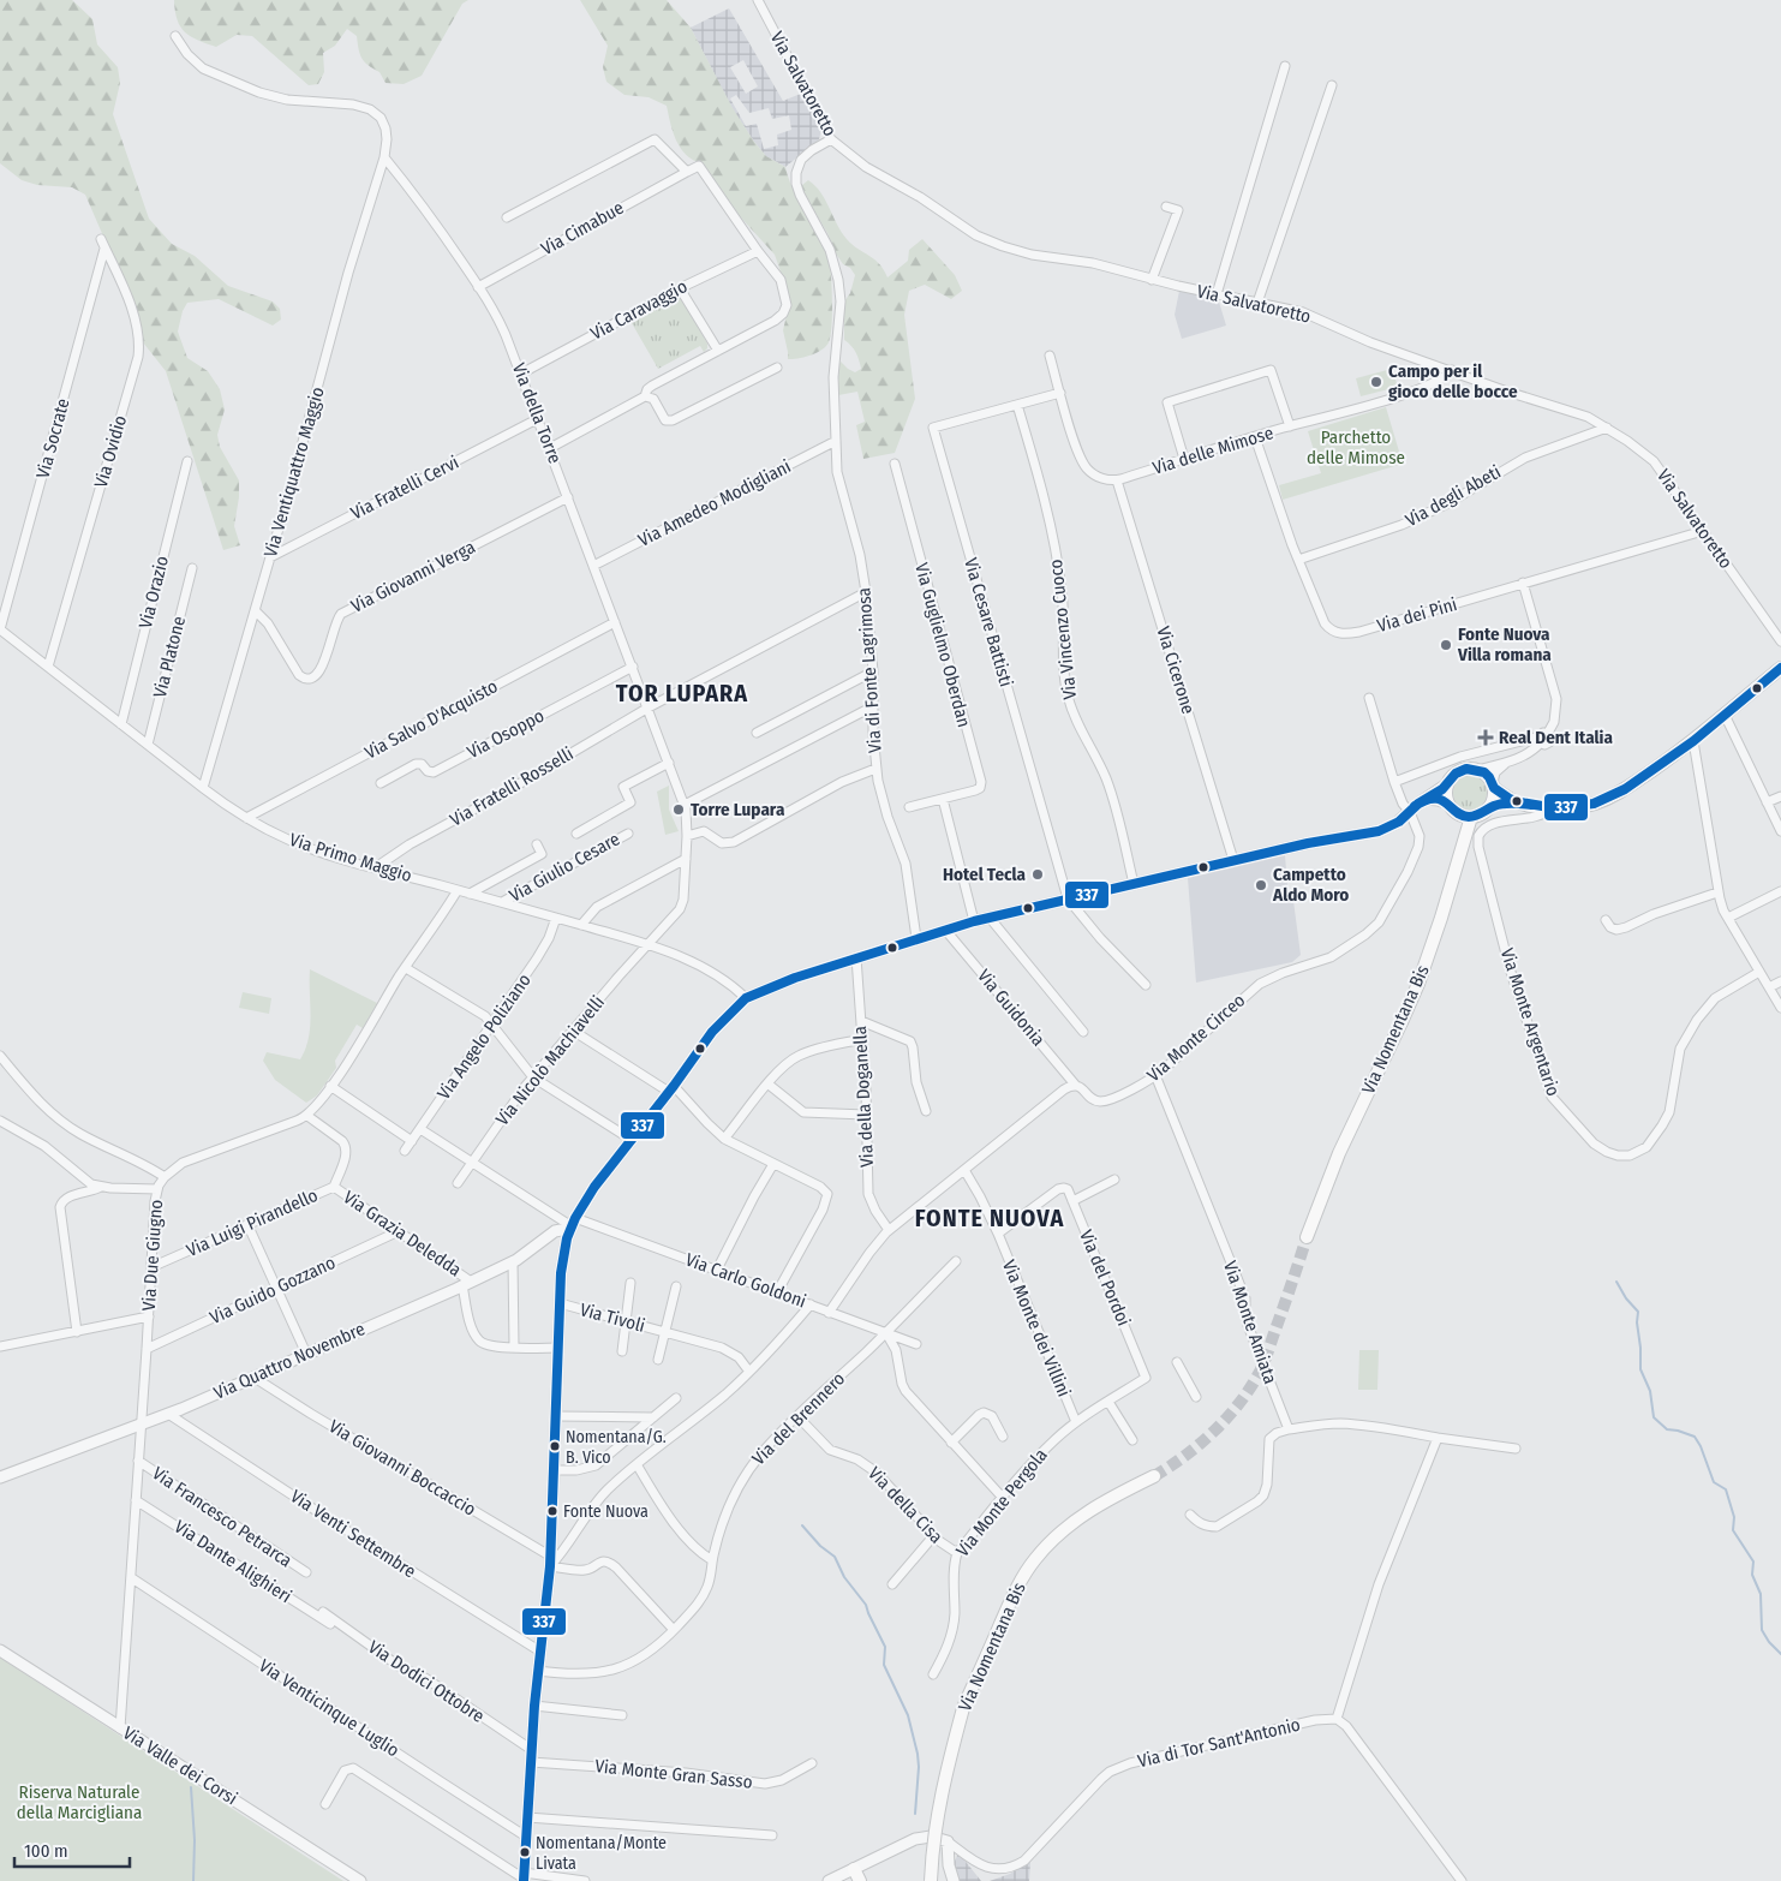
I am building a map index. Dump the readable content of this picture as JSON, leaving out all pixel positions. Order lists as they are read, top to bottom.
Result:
{
  "streets": {
    "main road": ["Via Nomentana Bis"],
    "street": [
      "Via Salvatoretto",
      "Via Cimabue",
      "Via Caravaggio",
      "Via della Torre",
      "Via Socrate",
      "Via delle Mimose",
      "Via Ovidio",
      "Via Ventiquattro Maggio",
      "Via Fratelli Cervi",
      "Via degli Abeti",
      "Via Amedeo Modigliani",
      "Via Giovanni Verga",
      "Via Orazio",
      "Via dei Pini",
      "Via Cesare Battisti",
      "Via Vincenzo Cuoco",
      "Via Guglielmo Oberdan",
      "Via Platone",
      "Via di Fonte Lagrimosa",
      "Via Cicerone",
      "Via Salvo D'Acquisto",
      "Via Osoppo",
      "Via Fratelli Rosselli",
      "Via Primo Maggio",
      "Via Giulio Cesare",
      "Via Guidonia",
      "Via Monte Argentario",
      "Via Angelo Poliziano",
      "Via Monte Circeo",
      "Via Nicolò Machiavelli",
      "Via della Doganella",
      "Via Luigi Pirandello",
      "Via Grazia Deledda",
      "Via Due Giugno",
      "Via del Pordoi",
      "Via Carlo Goldoni",
      "Via Guido Gozzano",
      "Via Tivoli",
      "Via Monte Amiata",
      "Via Monte dei Villini",
      "Via Quattro Novembre",
      "Via del Brennero",
      "Via Giovanni Boccaccio",
      "Via Monte Pergola",
      "Via della Cisa",
      "Via Francesco Petrarca",
      "Via Venti Settembre",
      "Via Dante Alighieri",
      "Via Dodici Ottobre",
      "Via Venticinque Luglio",
      "Via di Tor Sant'Antonio",
      "Via Valle dei Corsi",
      "Via Monte Gran Sasso"
    ]
  },
  "crossings": [
    ["Via Salvatoretto", "Via delle Mimose"],
    ["Via Salvatoretto", "Via degli Abeti"],
    ["Via Salvatoretto", "Via dei Pini"],
    ["Via Salvatoretto", "Via di Fonte Lagrimosa"],
    ["Via Cimabue", "Via della Torre"],
    ["Via Caravaggio", "Via della Torre"],
    ["Via della Torre", "Via Ventiquattro Maggio"],
    ["Via della Torre", "Via Fratelli Cervi"],
    ["Via della Torre", "Via Amedeo Modigliani"],
    ["Via della Torre", "Via Giovanni Verga"],
    ["Via della Torre", "Via Salvo D'Acquisto"],
    ["Via della Torre", "Via Osoppo"],
    ["Via della Torre", "Via Fratelli Rosselli"],
    ["Via della Torre", "Via Primo Maggio"],
    ["Via della Torre", "Via Nicolò Machiavelli"],
    ["Via Socrate", "Via Ovidio"],
    ["Via Socrate", "Via Primo Maggio"],
    ["Via delle Mimose", "Via dei Pini"],
    ["Via delle Mimose", "Via Cicerone"],
    ["Via Ovidio", "Via Primo Maggio"],
    ["Via Ventiquattro Maggio", "Via Fratelli Cervi"],
    ["Via Ventiquattro Maggio", "Via Giovanni Verga"],
    ["Via Ventiquattro Maggio", "Via Primo Maggio"],
    ["Via degli Abeti", "Via dei Pini"],
    ["Via Amedeo Modigliani", "Via di Fonte Lagrimosa"],
    ["Via Orazio", "Via Primo Maggio"],
    ["Via Cesare Battisti", "Via Vincenzo Cuoco"],
    ["Via Platone", "Via Primo Maggio"],
    ["Via di Fonte Lagrimosa", "Via Fratelli Rosselli"],
    ["Via Salvo D'Acquisto", "Via Primo Maggio"],
    ["Via Fratelli Rosselli", "Via Primo Maggio"],
    ["Via Primo Maggio", "Via Giulio Cesare"],
    ["Via Primo Maggio", "Via Angelo Poliziano"],
    ["Via Primo Maggio", "Via Nicolò Machiavelli"],
    ["Via Guidonia", "Via Monte Circeo"],
    ["Via Angelo Poliziano", "Via Carlo Goldoni"],
    ["Via Monte Circeo", "Via Monte Amiata"],
    ["Via Nicolò Machiavelli", "Via Carlo Goldoni"],
    ["Via Luigi Pirandello", "Via Grazia Deledda"],
    ["Via Luigi Pirandello", "Via Due Giugno"],
    ["Via Grazia Deledda", "Via Guido Gozzano"],
    ["Via Grazia Deledda", "Via Quattro Novembre"],
    ["Via Due Giugno", "Via Guido Gozzano"],
    ["Via Due Giugno", "Via Quattro Novembre"],
    ["Via Due Giugno", "Via Francesco Petrarca"],
    ["Via Due Giugno", "Via Dante Alighieri"],
    ["Via Due Giugno", "Via Venticinque Luglio"],
    ["Via Due Giugno", "Via Valle dei Corsi"],
    ["Via del Pordoi", "Via Monte Pergola"],
    ["Via Carlo Goldoni", "Via Quattro Novembre"],
    ["Via Carlo Goldoni", "Via del Brennero"],
    ["Via Monte dei Villini", "Via Monte Pergola"],
    ["Via Quattro Novembre", "Via Giovanni Boccaccio"],
    ["Via Quattro Novembre", "Via Venti Settembre"],
    ["Via del Brennero", "Via della Cisa"],
    ["Via Monte Pergola", "Via della Cisa"],
    ["Via Dodici Ottobre", "Via Monte Gran Sasso"]
  ],
  "districts": ["TOR LUPARA", "FONTE NUOVA"],
  "parks": ["Parchetto delle Mimose", "Riserva Naturale della Marcigliana"],
  "places": {
    "other": [
      "Campo per il gioco delle bocce",
      "Fonte Nuova Villa romana",
      "Torre Lupara",
      "Hotel Tecla",
      "Campetto Aldo Moro",
      "Nomentana/G. B. Vico",
      "Fonte Nuova",
      "Nomentana/Monte Livata"
    ],
    "health": ["Real Dent Italia"]
  },
  "lines": ["transit line 337"],
  "scale_bar": "100 m"
}
